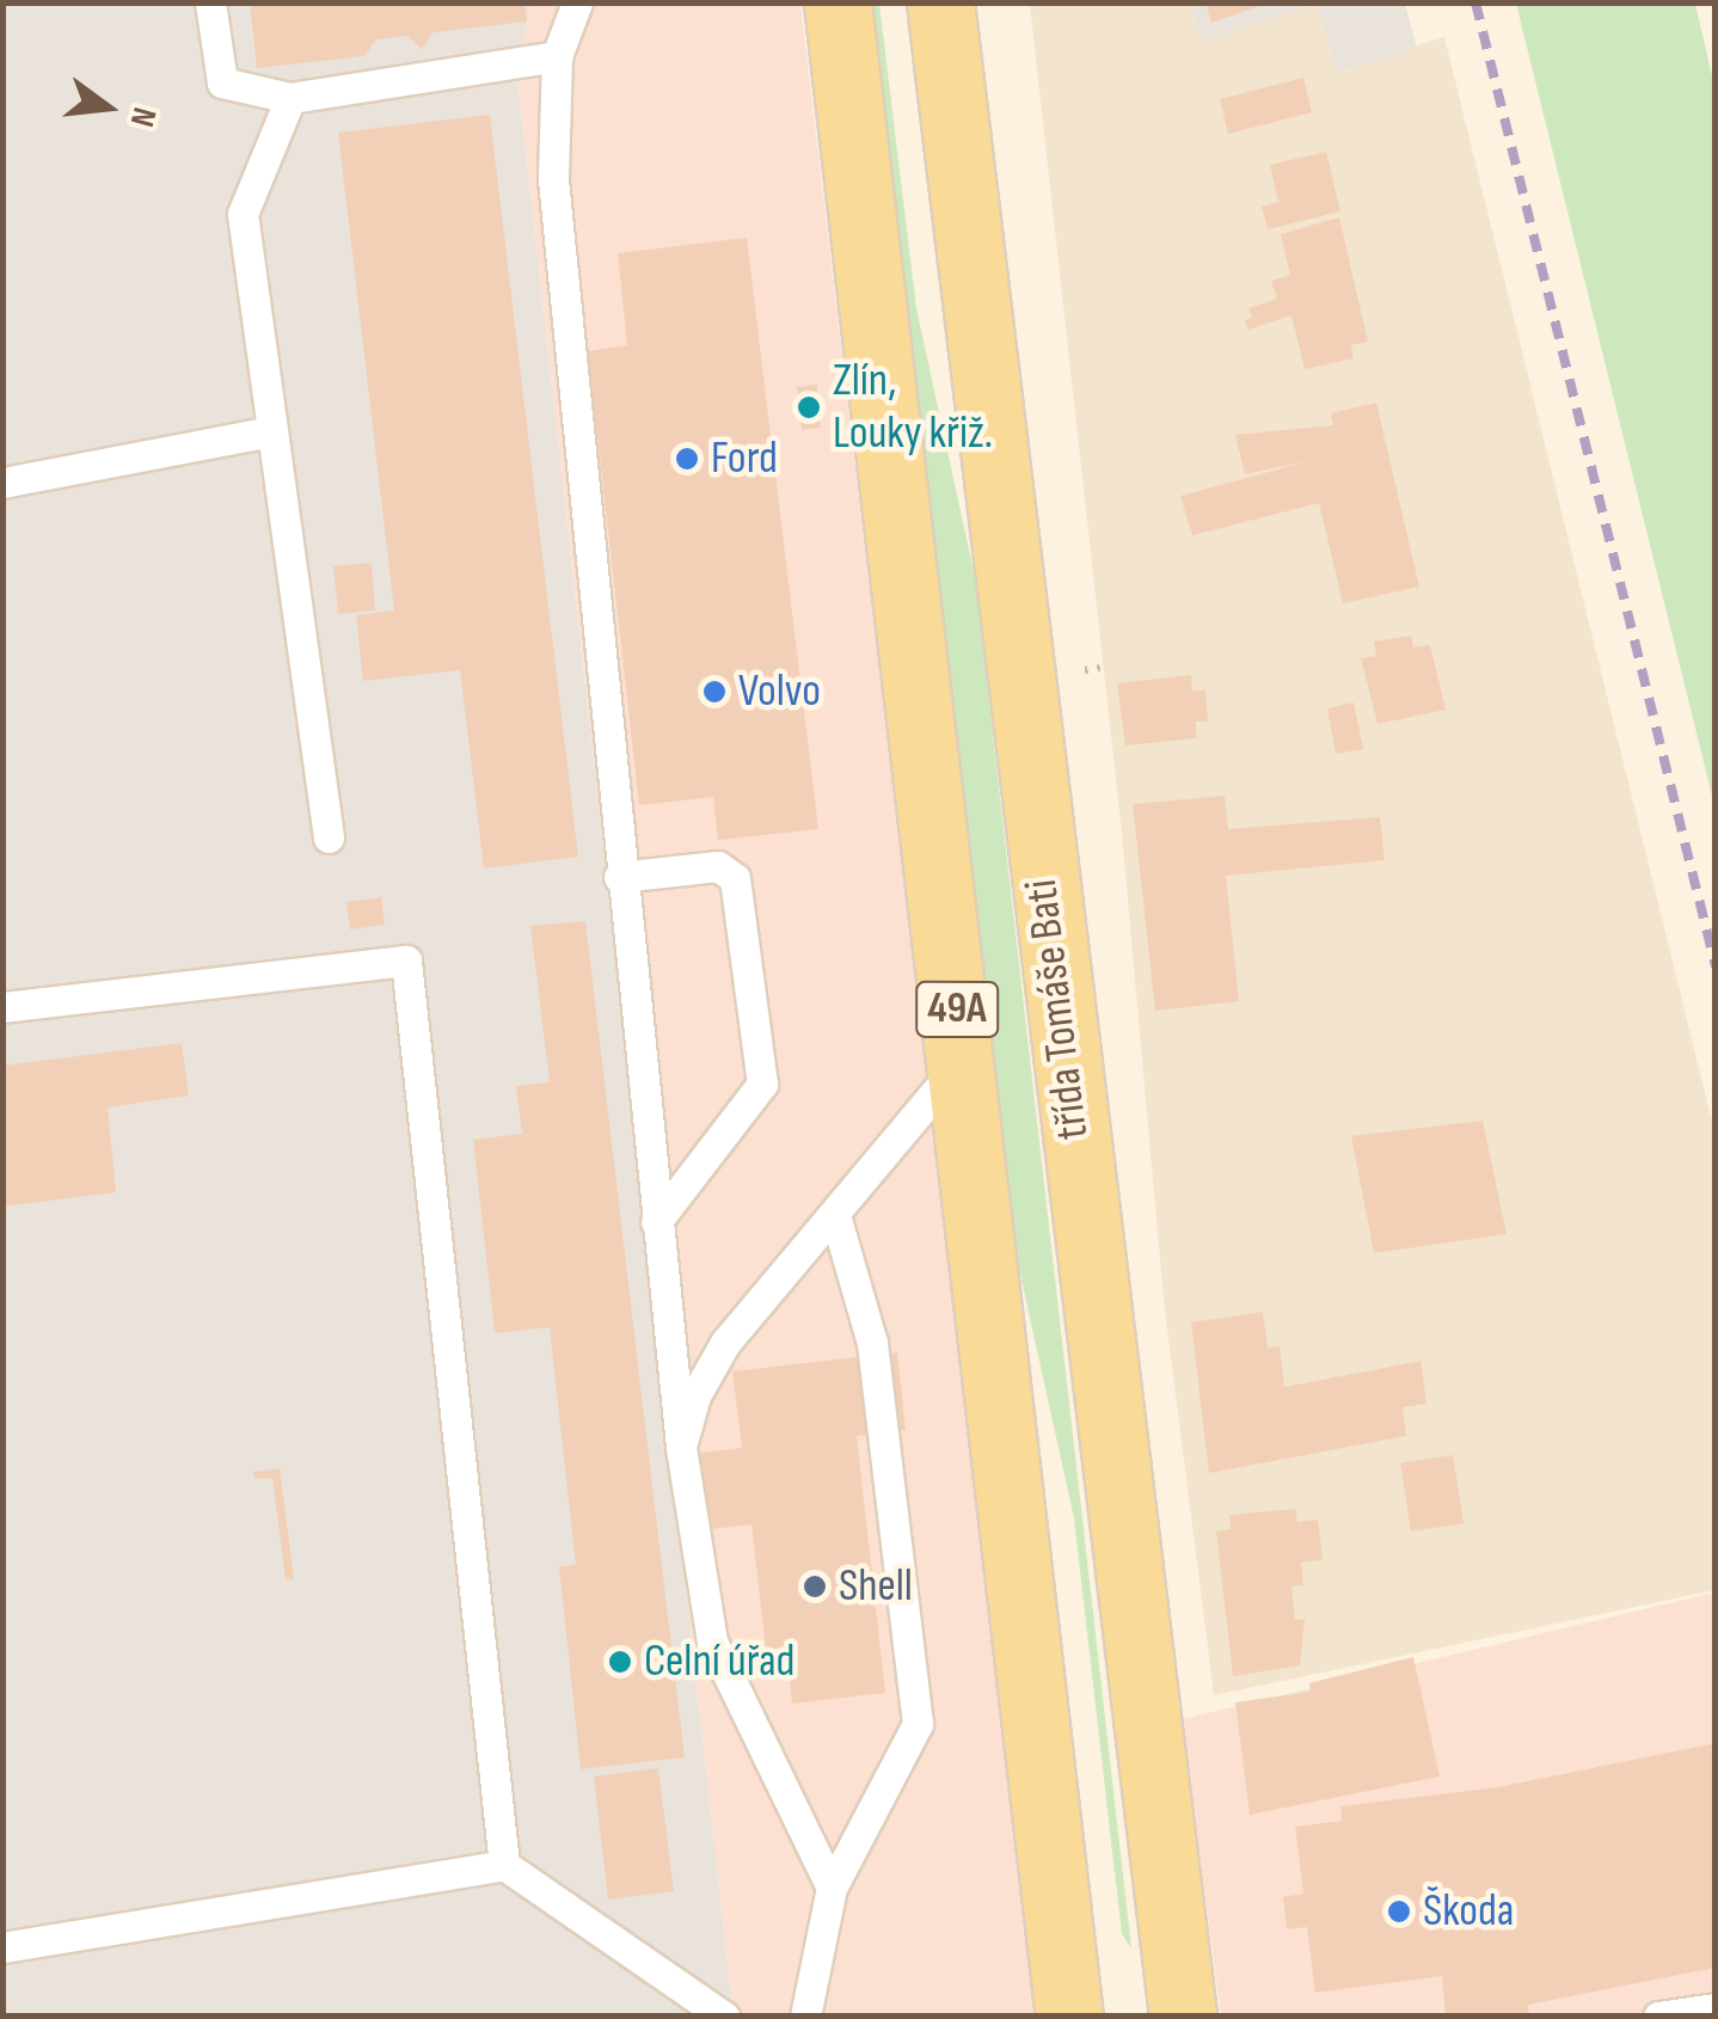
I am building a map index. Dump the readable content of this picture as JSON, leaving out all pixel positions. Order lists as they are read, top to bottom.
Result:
{
  "streets": {
    "main road": ["49A", "třída Tomáše Bati"]
  },
  "places": [
    "Zlín, Louky křiž.",
    "Ford",
    "Volvo",
    "Shell",
    "Celní úřad",
    "Škoda"
  ],
  "north": "right"
}
